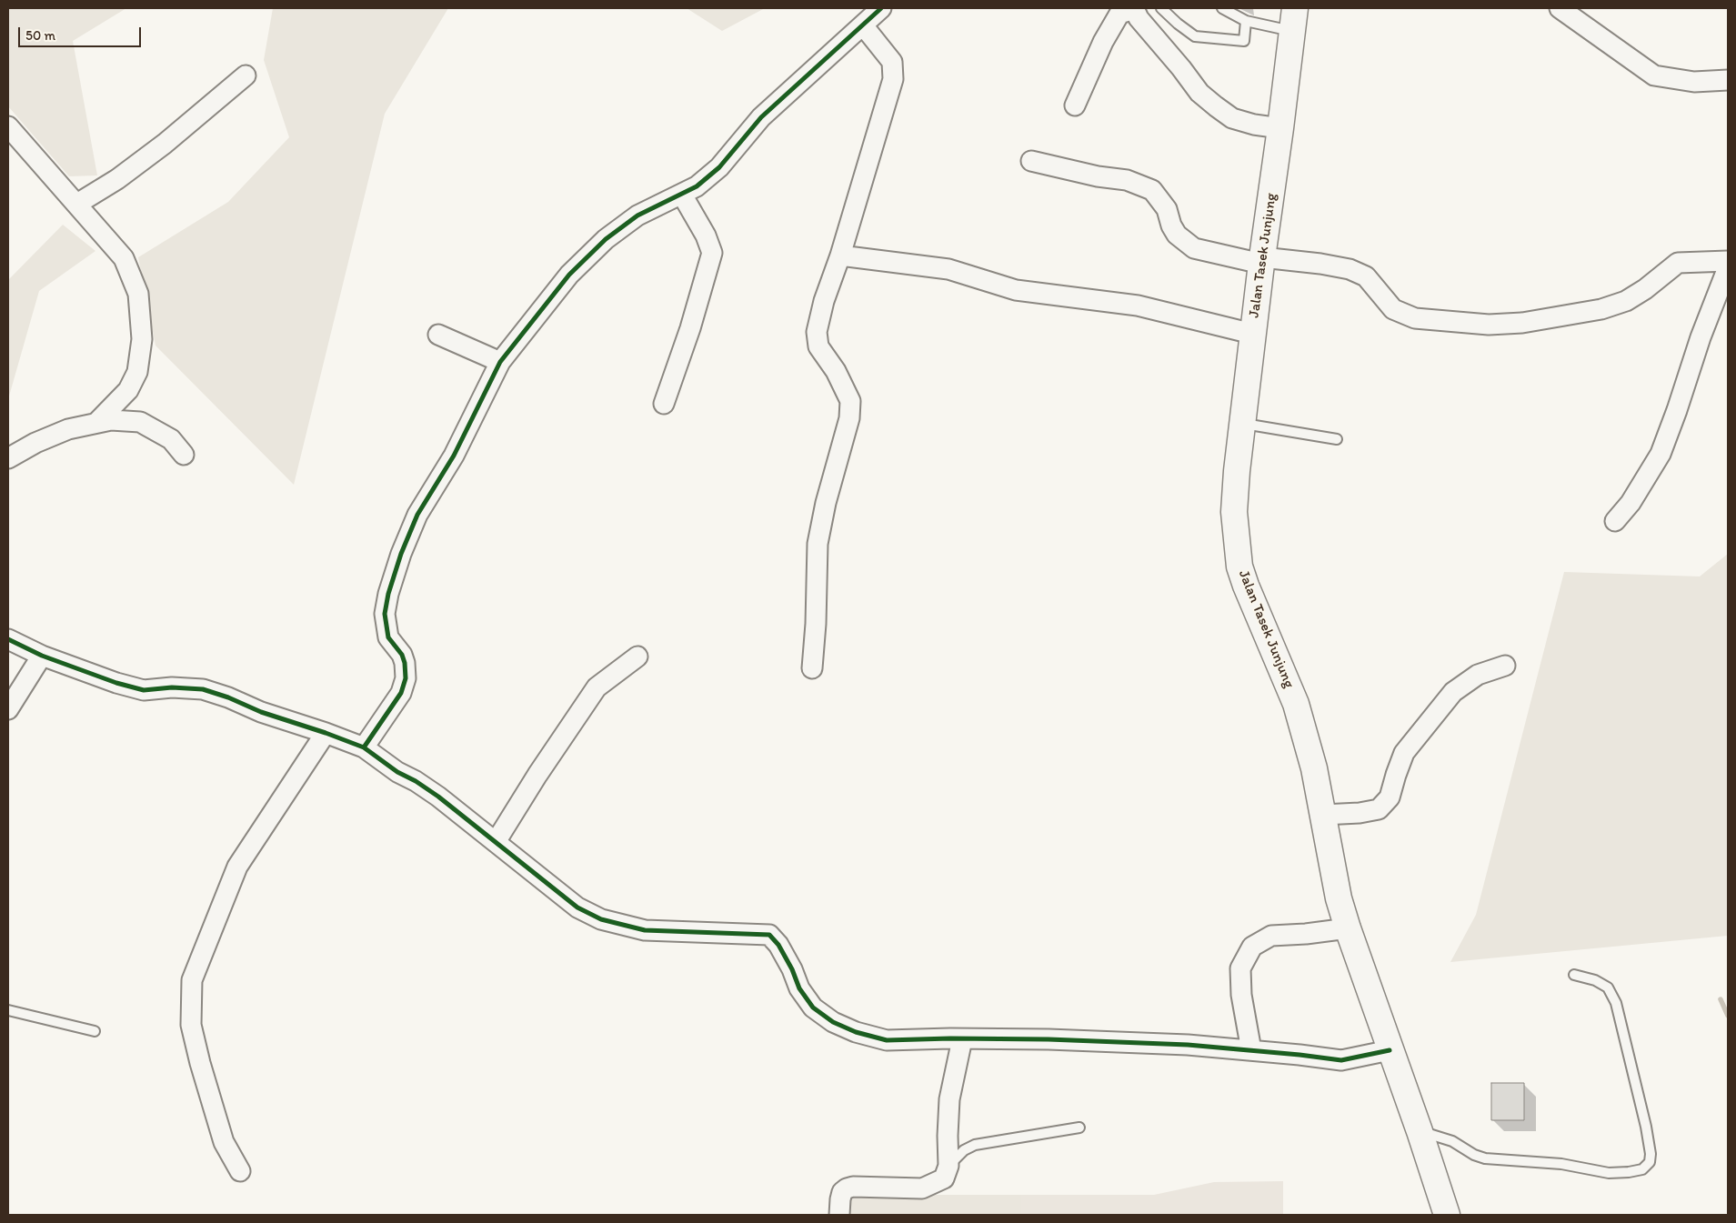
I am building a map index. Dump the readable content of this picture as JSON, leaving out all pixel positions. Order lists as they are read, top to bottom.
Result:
{
  "streets": {
    "main road": ["Jalan Tasek Junjung"]
  },
  "scale_bar": "50 m"
}
